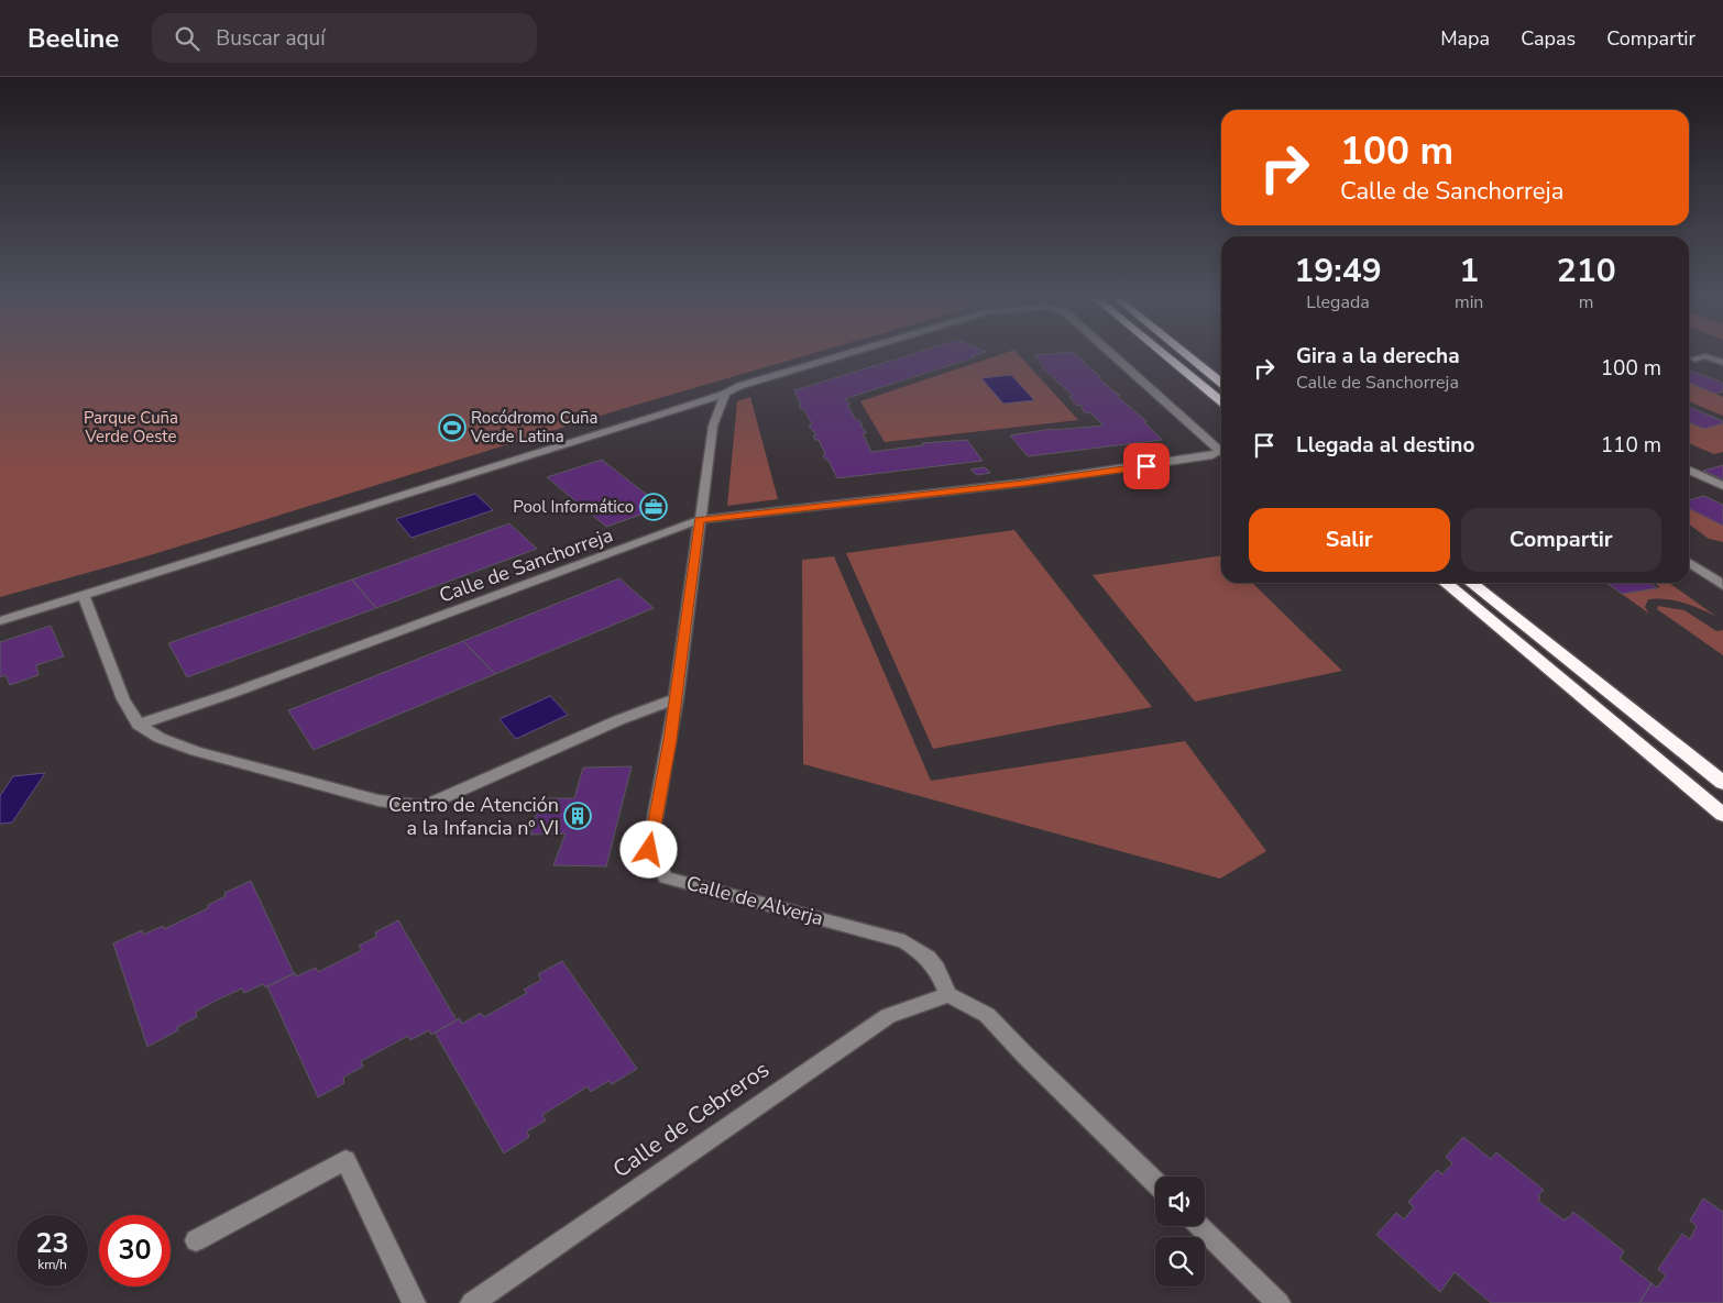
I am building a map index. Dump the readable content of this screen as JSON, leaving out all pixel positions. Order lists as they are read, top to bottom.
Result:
{
  "streets": {
    "street": ["Calle de Sanchorreja", "Calle de Alverja", "Calle de Cebreros"]
  },
  "crossings": [
    ["Calle de Sanchorreja", "Calle de Alverja"],
    ["Calle de Alverja", "Calle de Cebreros"]
  ],
  "parks": ["Parque Cuña Verde Oeste"],
  "places": {
    "sports": ["Rocódromo Cuña Verde Latina"],
    "office": ["Pool Informático"],
    "building": ["Centro de Atención a la Infancia nº VI"]
  },
  "page": {
    "header": "Beeline",
    "search": "Buscar aquí",
    "nav": ["Mapa", "Capas", "Compartir"],
    "turn": ["100 m", "Calle de Sanchorreja"],
    "eta": [
      "19:49",
      "Llegada",
      "1",
      "min",
      "210",
      "m"
    ],
    "list": [
      {
        "name": "Gira a la derecha",
        "note": "Calle de Sanchorreja",
        "value": "100 m"
      },
      {
        "name": "Llegada al destino",
        "value": "110 m"
      }
    ],
    "buttons": ["Salir", "Compartir"],
    "speed": "23 km/h",
    "limit": "30"
  }
}
